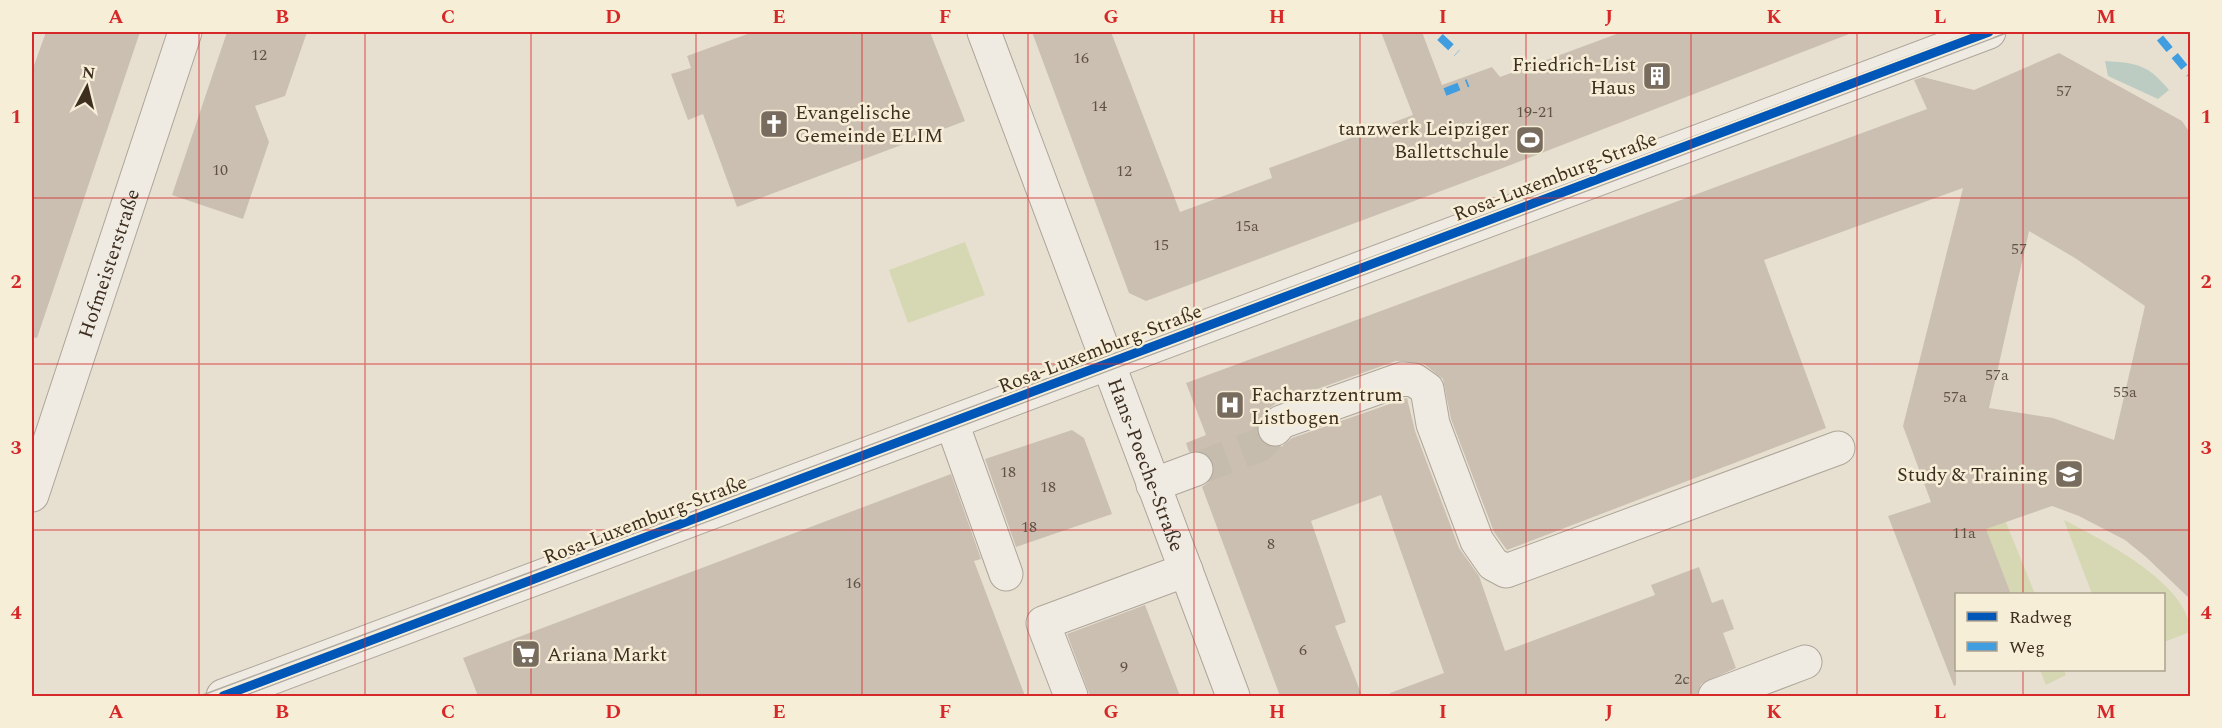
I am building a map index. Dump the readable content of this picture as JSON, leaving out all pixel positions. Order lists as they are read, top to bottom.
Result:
{
  "streets": {
    "street": ["Rosa-Luxemburg-Straße", "Hofmeisterstraße", "Hans-Poeche-Straße"]
  },
  "crossings": [
    ["Rosa-Luxemburg-Straße", "Hans-Poeche-Straße"]
  ],
  "places": {
    "building": ["Friedrich-List Haus"],
    "church": ["Evangelische Gemeinde ELIM"],
    "sports": ["tanzwerk Leipziger Ballettschule"],
    "hospital": ["Facharztzentrum Listbogen"],
    "school or university": ["Study & Training"],
    "supermarket": ["Ariana Markt"]
  },
  "house_numbers": [
    "12",
    "16",
    "57",
    "14",
    "19-21",
    "10",
    "12",
    "15a",
    "15",
    "57",
    "57a",
    "55a",
    "57a",
    "18",
    "18",
    "18",
    "11a",
    "8",
    "16",
    "6",
    "9",
    "2c"
  ],
  "legend": ["Radweg", "Weg"],
  "north": "top",
  "grid": {
    "columns": [
      "A",
      "B",
      "C",
      "D",
      "E",
      "F",
      "G",
      "H",
      "I",
      "J",
      "K",
      "L",
      "M"
    ],
    "rows": [
      "1",
      "2",
      "3",
      "4"
    ]
  }
}
